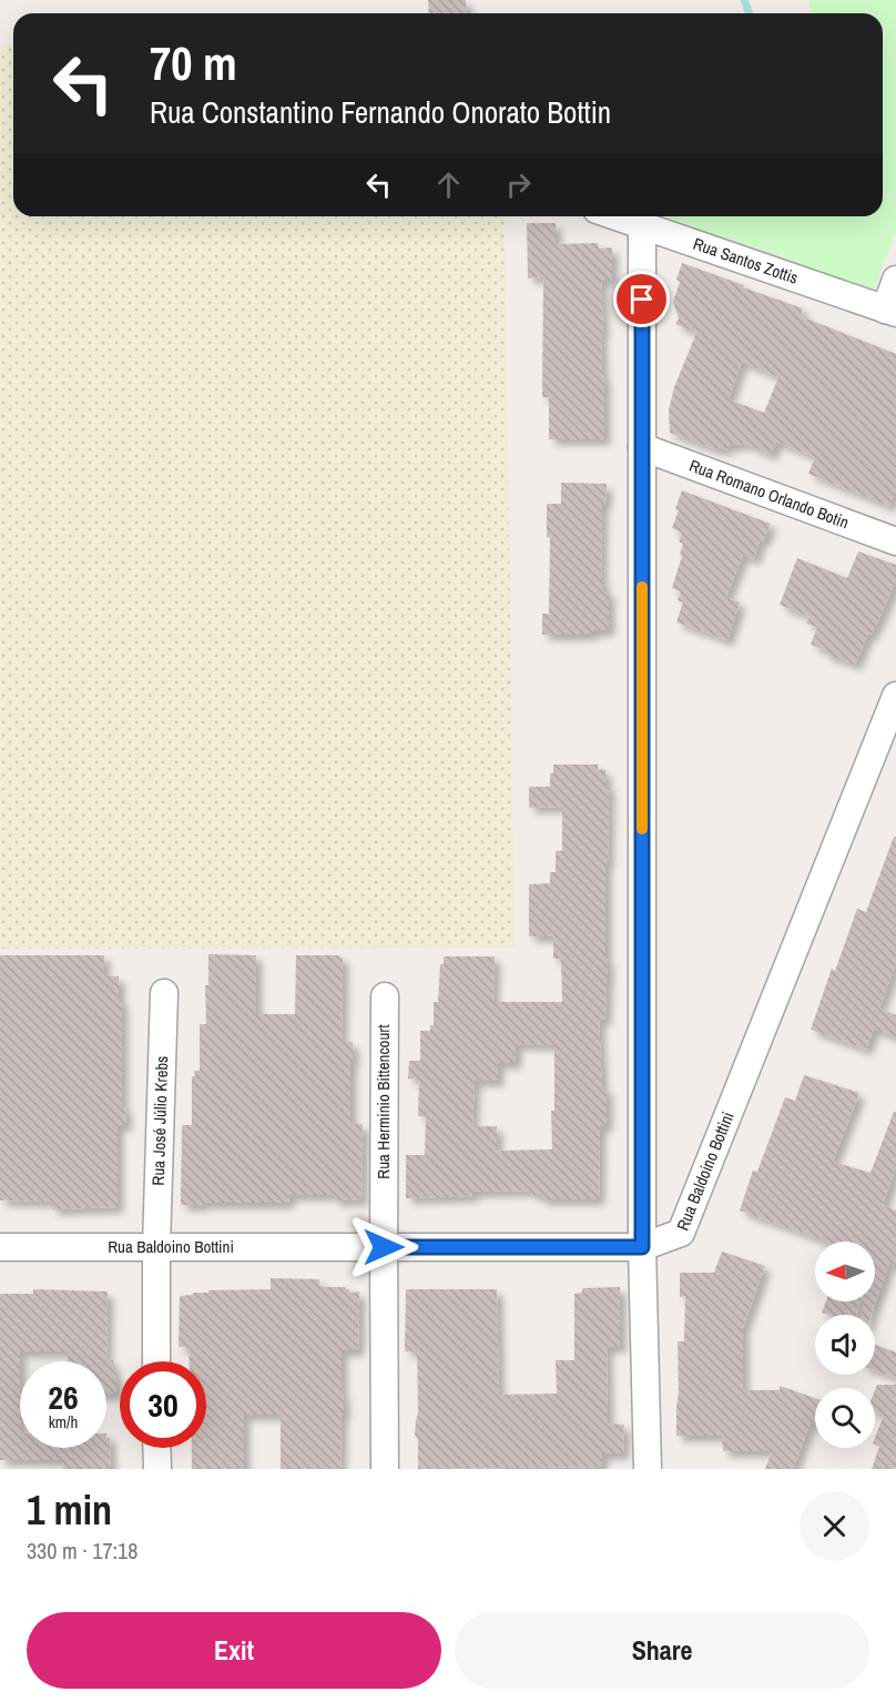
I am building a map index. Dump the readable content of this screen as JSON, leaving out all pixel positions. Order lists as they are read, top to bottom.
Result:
{
  "streets": {
    "street": [
      "Rua Santos Zottis",
      "Rua Romano Orlando Botin",
      "Rua Herminio Bittencourt",
      "Rua José Júlio Krebs",
      "Rua Baldoino Bottini"
    ]
  },
  "crossings": [
    ["Rua Herminio Bittencourt", "Rua Baldoino Bottini"],
    ["Rua José Júlio Krebs", "Rua Baldoino Bottini"]
  ],
  "north": "left",
  "page": {
    "turn": ["70 m", "Rua Constantino Fernando Onorato Bottin"],
    "speed": "26 km/h",
    "limit": "30",
    "heading": ["1 min", "330 m · 17:18"],
    "buttons": ["Exit", "Share"]
  }
}
